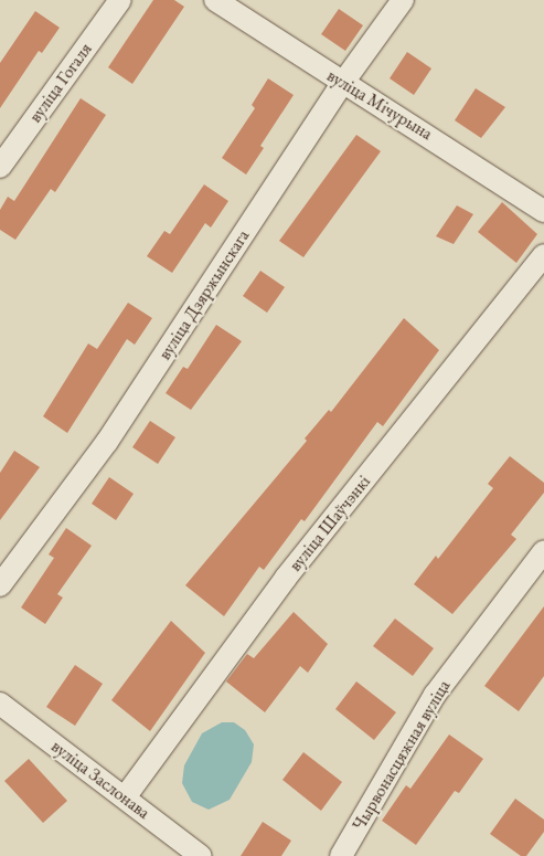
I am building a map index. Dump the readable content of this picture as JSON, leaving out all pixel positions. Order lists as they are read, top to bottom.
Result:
{
  "streets": {
    "street": [
      "вуліца Гогаля",
      "вуліца Мічурына",
      "вуліца Дзяржынскага",
      "вуліца Шаўчэнкі",
      "Чырвонасцяжная вуліца",
      "вуліца Заслонава"
    ]
  },
  "crossings": [
    ["вуліца Мічурына", "вуліца Дзяржынскага"],
    ["вуліца Шаўчэнкі", "вуліца Заслонава"]
  ]
}
